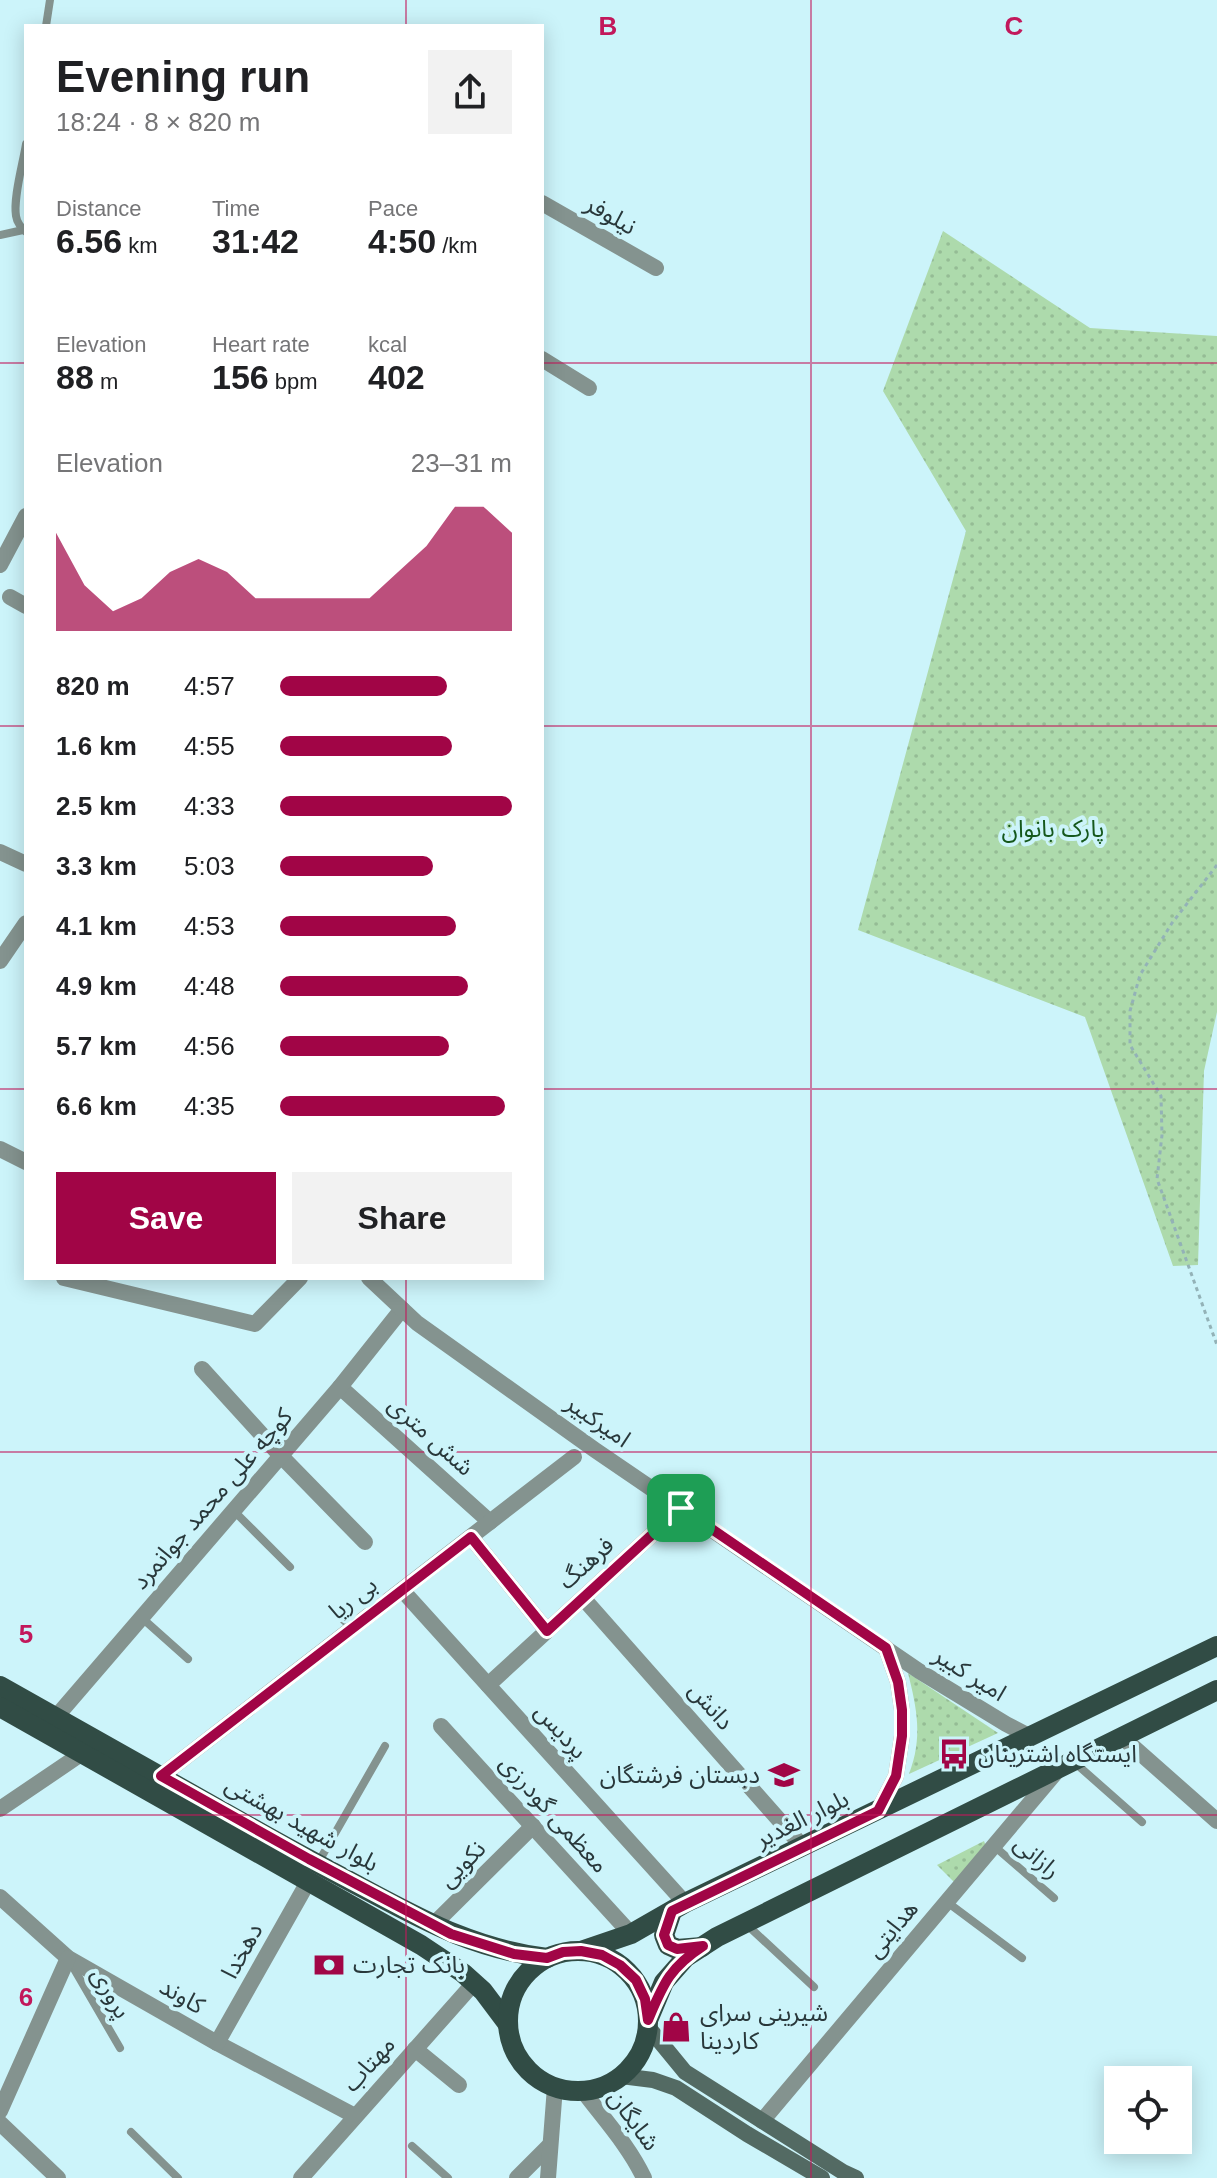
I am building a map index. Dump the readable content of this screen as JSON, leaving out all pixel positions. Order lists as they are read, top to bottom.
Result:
{
  "streets": {
    "main road": ["بلوار الغدیر", "بلوار شهید بهشتی"],
    "street": [
      "نیلوفر",
      "امیرکبیر",
      "شش متری",
      "کوچه علی محمد جوانمرد",
      "فرهنگ",
      "بی ریا",
      "امیر کبیر",
      "دانش",
      "پردیس",
      "معظمی گودرزی",
      "نکویی",
      "هدایتی",
      "دهخدا",
      "کاوند",
      "مهتاب",
      "شایگان"
    ],
    "lane": ["رازانی", "پروری"]
  },
  "crossings": [
    ["امیرکبیر", "کوچه علی محمد جوانمرد"],
    ["امیرکبیر", "فرهنگ"],
    ["امیرکبیر", "امیر کبیر"],
    ["شش متری", "کوچه علی محمد جوانمرد"],
    ["شش متری", "بی ریا"],
    ["کوچه علی محمد جوانمرد", "بلوار شهید بهشتی"],
    ["فرهنگ", "دانش"],
    ["فرهنگ", "پردیس"],
    ["بی ریا", "پردیس"],
    ["بی ریا", "بلوار شهید بهشتی"],
    ["امیر کبیر", "بلوار الغدیر"],
    ["دانش", "بلوار الغدیر"],
    ["پردیس", "بلوار الغدیر"],
    ["معظمی گودرزی", "بلوار الغدیر"],
    ["معظمی گودرزی", "نکویی"],
    ["بلوار الغدیر", "بلوار شهید بهشتی"],
    ["بلوار الغدیر", "شایگان"],
    ["بلوار شهید بهشتی", "نکویی"],
    ["بلوار شهید بهشتی", "دهخدا"],
    ["بلوار شهید بهشتی", "مهتاب"],
    ["بلوار شهید بهشتی", "شایگان"],
    ["رازانی", "هدایتی"],
    ["دهخدا", "کاوند"],
    ["پروری", "کاوند"],
    ["کاوند", "مهتاب"]
  ],
  "parks": ["پارک بانوان"],
  "places": {
    "bus stop": ["ایستگاه اشترینان"],
    "school or university": ["دبستان فرشتگان"],
    "bank": ["بانک تجارت"],
    "shop": ["شیرینی سرای کاردینا"]
  },
  "page": {
    "heading": ["Evening run", "18:24 · 8 × 820 m"],
    "stats": [
      ["Distance", "6.56 km"],
      ["Time", "31:42"],
      ["Pace", "4:50 /km"],
      ["Elevation", "88 m"],
      ["Heart rate", "156 bpm"],
      ["kcal", "402"]
    ],
    "chart": ["Elevation", "23–31 m"],
    "list": [
      {
        "name": "820 m",
        "note": "4:57"
      },
      {
        "name": "1.6 km",
        "note": "4:55"
      },
      {
        "name": "2.5 km",
        "note": "4:33"
      },
      {
        "name": "3.3 km",
        "note": "5:03"
      },
      {
        "name": "4.1 km",
        "note": "4:53"
      },
      {
        "name": "4.9 km",
        "note": "4:48"
      },
      {
        "name": "5.7 km",
        "note": "4:56"
      },
      {
        "name": "6.6 km",
        "note": "4:35"
      }
    ],
    "buttons": ["Save", "Share"]
  },
  "grid": {
    "columns": ["B", "C"],
    "rows": ["5", "6"]
  }
}
